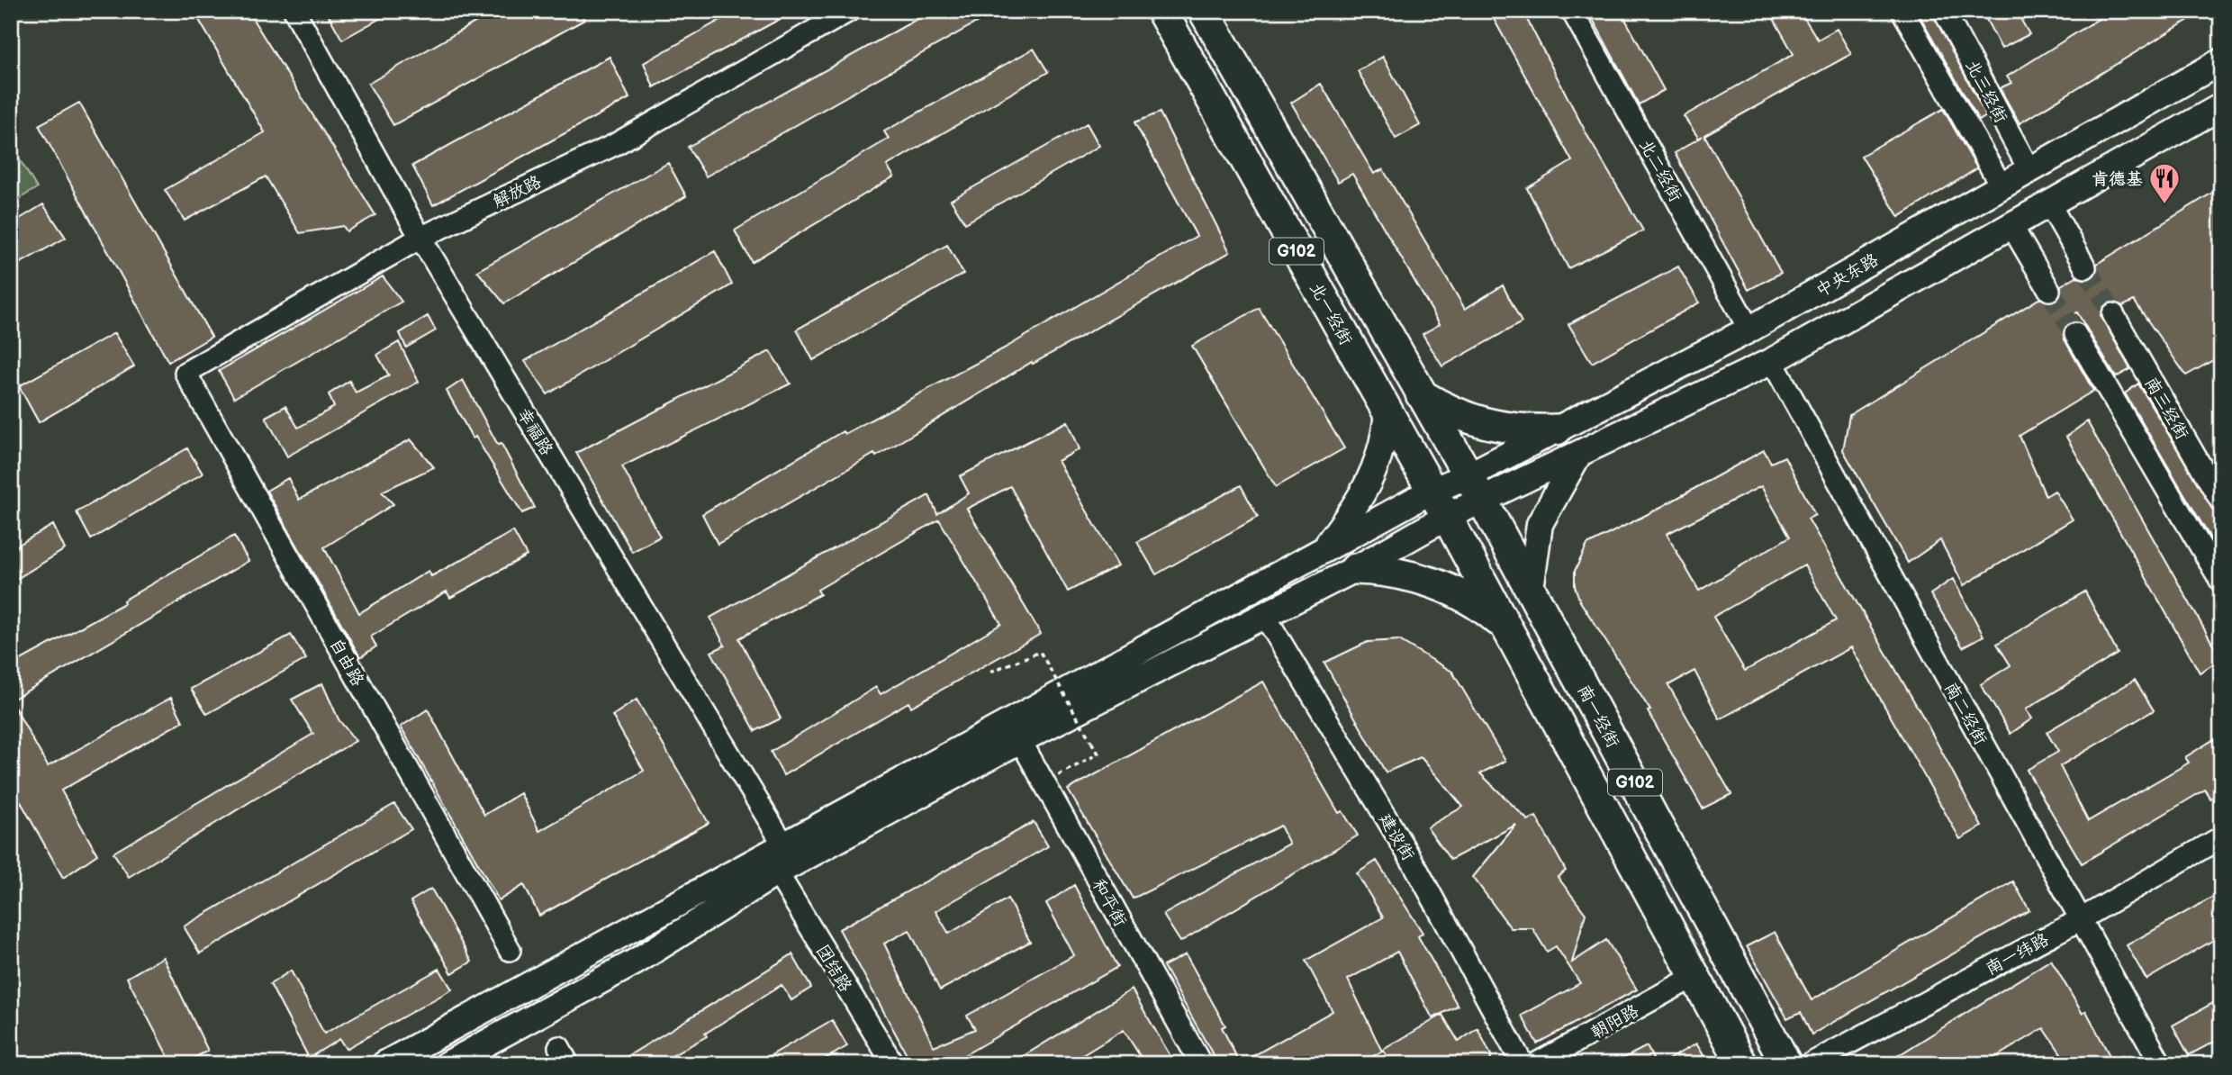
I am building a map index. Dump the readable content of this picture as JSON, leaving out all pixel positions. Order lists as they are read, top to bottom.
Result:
{
  "streets": {
    "highway": ["G102", "北一经街", "南一经街"],
    "main road": ["中央东路"],
    "street": [
      "北三经街",
      "北二经街",
      "解放路",
      "南三经街",
      "幸福路",
      "自由路",
      "南二经街",
      "建设街",
      "和平街",
      "南一纬路",
      "团结路",
      "朝阳路"
    ]
  },
  "crossings": [
    ["北三经街", "中央东路"],
    ["北二经街", "中央东路"],
    ["解放路", "幸福路"],
    ["解放路", "自由路"],
    ["G102", "中央东路"],
    ["G102", "北一经街"],
    ["G102", "南一经街"],
    ["G102", "朝阳路"],
    ["中央东路", "北一经街"],
    ["中央东路", "幸福路"],
    ["南二经街", "南一纬路"]
  ],
  "places": {
    "restaurant": ["肯德基"]
  }
}
